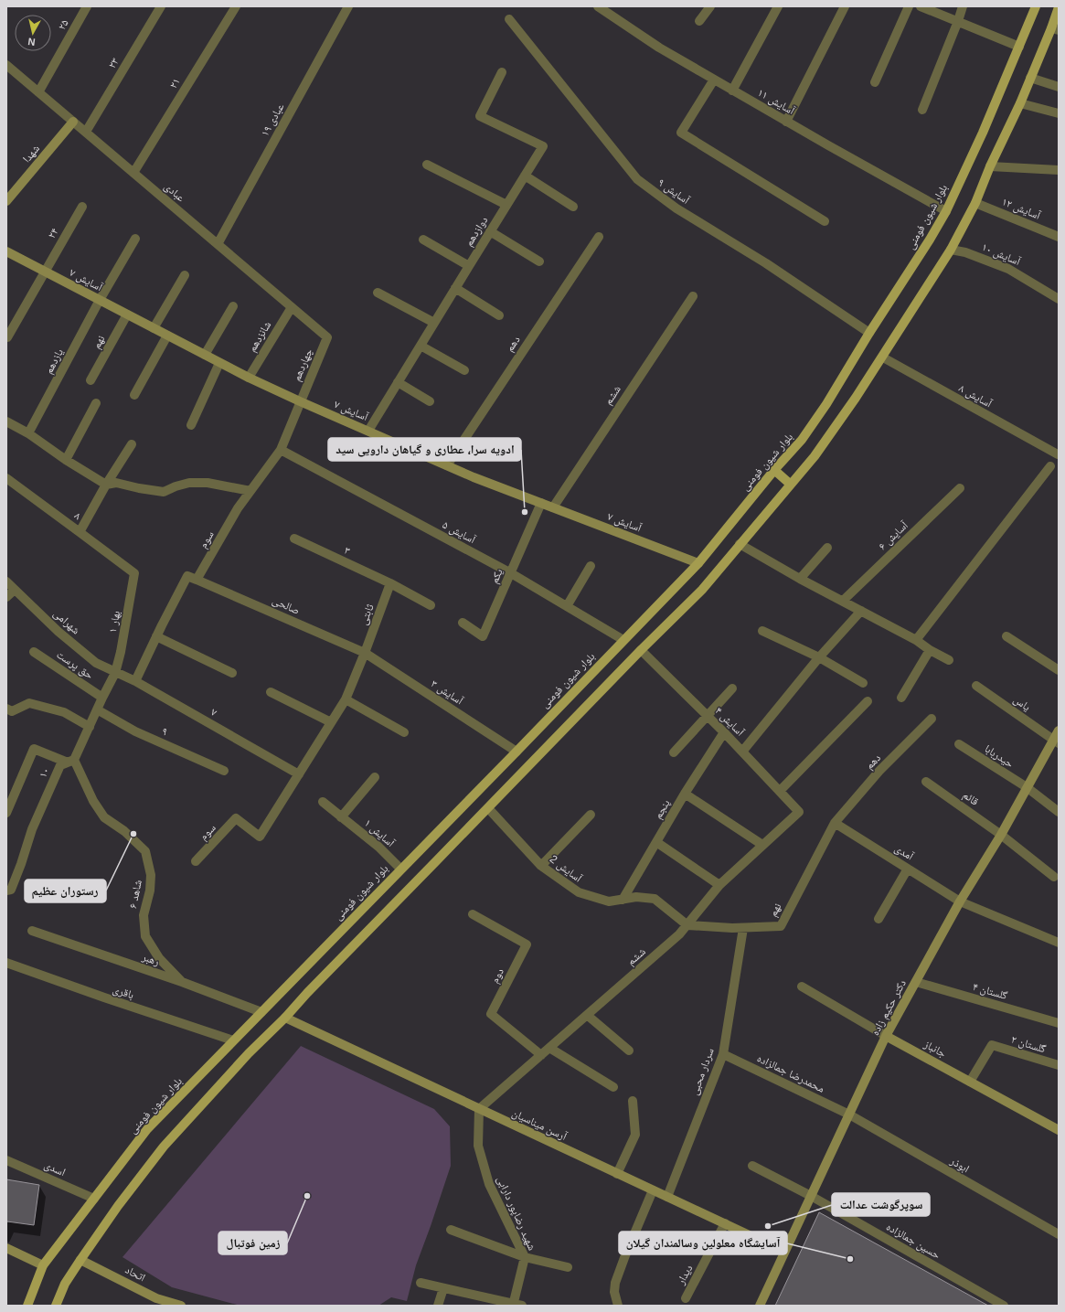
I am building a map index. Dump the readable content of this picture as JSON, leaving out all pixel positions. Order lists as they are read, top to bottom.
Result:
{
  "streets": {
    "main road": ["بلوار شیون فومنی"],
    "street": [
      "۲۵",
      "۲۳",
      "۲۱",
      "آسایش ۱۱",
      "عبادی ۱۹",
      "شهدا",
      "آسایش ۹",
      "عبادی",
      "آسایش ۱۲",
      "دوازدهم",
      "۲۴",
      "آسایش ‍۱۰",
      "آسایش ۷",
      "شانزدهم",
      "نهم",
      "دهم",
      "یازدهم",
      "چهاردهم",
      "ششم",
      "آسایش ۸",
      "۸",
      "آسایش ۵",
      "آسایش ۶",
      "سوم",
      "۳",
      "یکم",
      "صالحی",
      "ثابتی",
      "شهرامی",
      "بهار ۱",
      "حق پرست",
      "آسایش ۳",
      "یاس",
      "۷",
      "آسایش ۴",
      "۹",
      "حیدربابا",
      "۱۰",
      "قائم",
      "پنجم",
      "آسایش ۱",
      "آمدی",
      "آسایش 2",
      "شاهد ۶",
      "رهبر",
      "دوم",
      "گلستان ۴",
      "باقری",
      "دکتر حکیم زاده",
      "گلستان ۲",
      "جانباز",
      "سردار محبی",
      "محمدرضا جمالزاده",
      "آرسن میناسیان",
      "ابوذر",
      "اسدی",
      "شهید رضاپور دارابی",
      "حسین جمالزاده",
      "اتحاد",
      "دیدار"
    ]
  },
  "crossings": [
    ["۲۵", "عبادی"],
    ["۲۳", "عبادی"],
    ["۲۱", "عبادی"],
    ["آسایش ۱۱", "بلوار شیون فومنی"],
    ["عبادی ۱۹", "عبادی"],
    ["شهدا", "عبادی"],
    ["آسایش ۹", "بلوار شیون فومنی"],
    ["عبادی", "شانزدهم"],
    ["عبادی", "چهاردهم"],
    ["بلوار شیون فومنی", "آسایش ۷"],
    ["بلوار شیون فومنی", "آسایش ۵"],
    ["بلوار شیون فومنی", "آسایش ۳"],
    ["بلوار شیون فومنی", "آسایش ۱"],
    ["بلوار شیون فومنی", "رهبر"],
    ["بلوار شیون فومنی", "باقری"],
    ["بلوار شیون فومنی", "اسدی"],
    ["دوازدهم", "آسایش ۷"],
    ["۲۴", "آسایش ۷"],
    ["آسایش ۷", "شانزدهم"],
    ["آسایش ۷", "نهم"],
    ["آسایش ۷", "دهم"],
    ["آسایش ۷", "یازدهم"],
    ["آسایش ۷", "چهاردهم"],
    ["آسایش ۷", "ششم"],
    ["آسایش ۷", "سوم"],
    ["آسایش ۷", "یکم"],
    ["نهم", "دهم"],
    ["نهم", "ششم"],
    ["نهم", "آمدی"],
    ["نهم", "آسایش 2"],
    ["نهم", "سردار محبی"],
    ["دهم", "آمدی"],
    ["چهاردهم", "سوم"],
    ["ششم", "آسایش ۴"],
    ["ششم", "آسایش 2"],
    ["ششم", "دوم"],
    ["ششم", "آرسن میناسیان"],
    ["ششم", "شهید رضاپور دارابی"],
    ["۸", "بهار ۱"],
    ["آسایش ۵", "سوم"],
    ["آسایش ۵", "یکم"],
    ["سوم", "صالحی"],
    ["سوم", "ثابتی"],
    ["سوم", "آسایش ۳"],
    ["سوم", "۷"],
    ["۳", "ثابتی"],
    ["صالحی", "ثابتی"],
    ["صالحی", "آسایش ۳"],
    ["ثابتی", "آسایش ۳"],
    ["شهرامی", "بهار ۱"],
    ["شهرامی", "۷"],
    ["شهرامی", "۱۰"],
    ["بهار ۱", "۷"],
    ["بهار ۱", "۱۰"],
    ["حق پرست", "۱۰"],
    ["یاس", "دکتر حکیم زاده"],
    ["۷", "۱۰"],
    ["آسایش ۴", "پنجم"],
    ["۹", "۱۰"],
    ["حیدربابا", "دکتر حکیم زاده"],
    ["۱۰", "شاهد ۶"],
    ["قائم", "دکتر حکیم زاده"],
    ["پنجم", "آسایش 2"],
    ["آمدی", "دکتر حکیم زاده"],
    ["شاهد ۶", "رهبر"],
    ["گلستان ۴", "دکتر حکیم زاده"],
    ["دکتر حکیم زاده", "جانباز"],
    ["دکتر حکیم زاده", "محمدرضا جمالزاده"],
    ["دکتر حکیم زاده", "آرسن میناسیان"],
    ["دکتر حکیم زاده", "ابوذر"],
    ["دکتر حکیم زاده", "حسین جمالزاده"],
    ["گلستان ۲", "جانباز"],
    ["سردار محبی", "محمدرضا جمالزاده"],
    ["سردار محبی", "آرسن میناسیان"],
    ["محمدرضا جمالزاده", "ابوذر"],
    ["آرسن میناسیان", "شهید رضاپور دارابی"],
    ["آرسن میناسیان", "دیدار"]
  ],
  "places": [
    "ادویه سرا، عطاری و گیاهان دارویی سید",
    "رستوران عظیم",
    "زمین فوتبال",
    "سوپرگوشت عدالت",
    "آسایشگاه معلولین وسالمندان گیلان"
  ],
  "north": "bottom"
}
